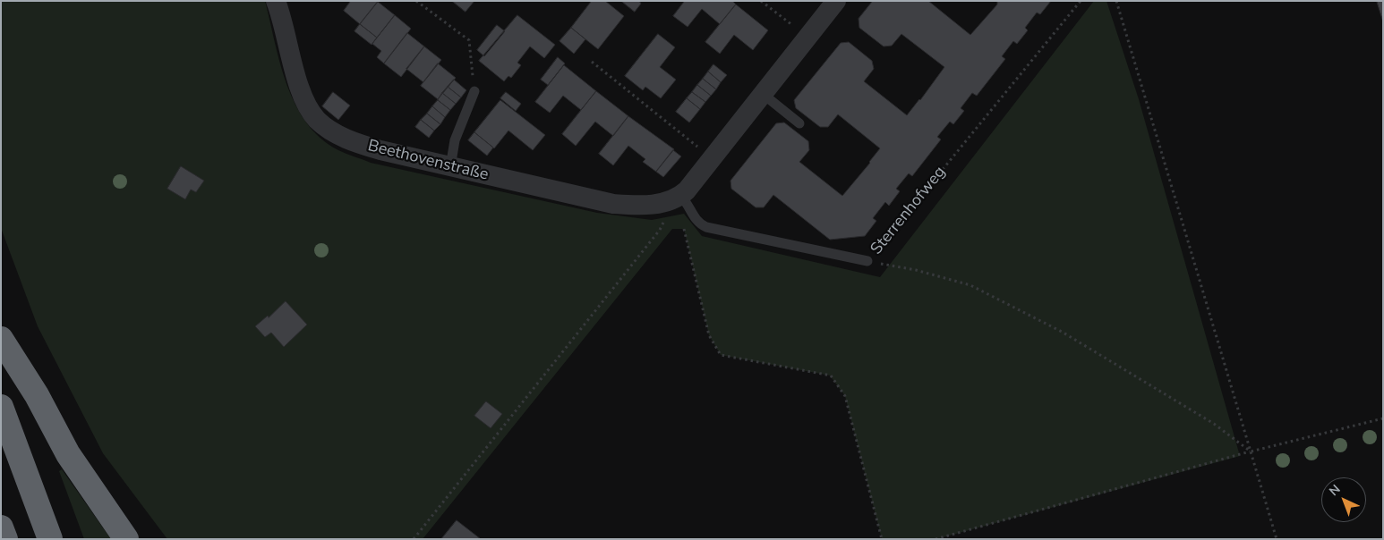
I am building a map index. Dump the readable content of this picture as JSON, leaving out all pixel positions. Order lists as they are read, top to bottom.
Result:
{
  "streets": {
    "street": ["Beethovenstraße"],
    "lane": ["Sterrenhofweg"]
  },
  "crossings": [
    ["Beethovenstraße", "Sterrenhofweg"]
  ],
  "north": "top left"
}
